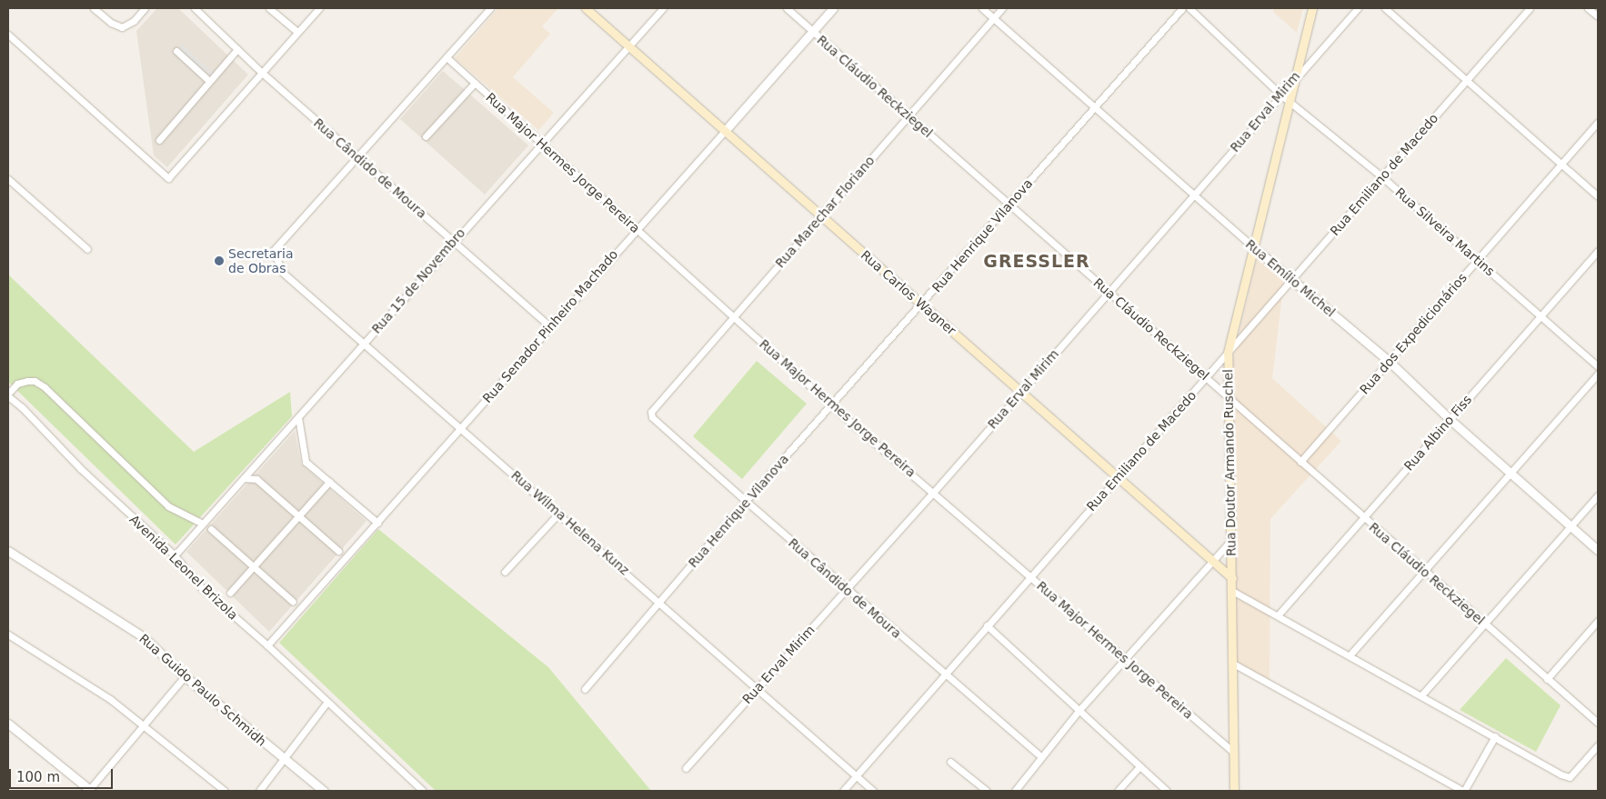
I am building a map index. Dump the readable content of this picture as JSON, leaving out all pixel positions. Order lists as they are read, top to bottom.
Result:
{
  "streets": {
    "main road": ["Rua Carlos Wagner", "Rua Doutor Armando Ruschel"],
    "street": [
      "Rua Cláudio Reckziegel",
      "Rua Erval Mirim",
      "Rua Major Hermes Jorge Pereira",
      "Rua Cândido de Moura",
      "Rua Emiliano de Macedo",
      "Rua Marechar Floriano",
      "Rua Silveira Martins",
      "Rua Henrique Vilanova",
      "Rua Emílio Michel",
      "Rua 15 de Novembro",
      "Rua Senador Pinheiro Machado",
      "Rua dos Expedicionários",
      "Rua Albino Fiss",
      "Rua Wilma Helena Kunz",
      "Avenida Leonel Brizola",
      "Rua Guido Paulo Schmidh"
    ]
  },
  "crossings": [
    ["Rua Cláudio Reckziegel", "Rua Erval Mirim"],
    ["Rua Cláudio Reckziegel", "Rua Emiliano de Macedo"],
    ["Rua Cláudio Reckziegel", "Rua Marechar Floriano"],
    ["Rua Cláudio Reckziegel", "Rua Henrique Vilanova"],
    ["Rua Cláudio Reckziegel", "Rua Senador Pinheiro Machado"],
    ["Rua Cláudio Reckziegel", "Rua dos Expedicionários"],
    ["Rua Cláudio Reckziegel", "Rua Albino Fiss"],
    ["Rua Cláudio Reckziegel", "Rua Doutor Armando Ruschel"],
    ["Rua Erval Mirim", "Rua Major Hermes Jorge Pereira"],
    ["Rua Erval Mirim", "Rua Cândido de Moura"],
    ["Rua Erval Mirim", "Rua Silveira Martins"],
    ["Rua Erval Mirim", "Rua Emílio Michel"],
    ["Rua Erval Mirim", "Rua Carlos Wagner"],
    ["Rua Erval Mirim", "Rua Doutor Armando Ruschel"],
    ["Rua Erval Mirim", "Rua Wilma Helena Kunz"],
    ["Rua Major Hermes Jorge Pereira", "Rua Emiliano de Macedo"],
    ["Rua Major Hermes Jorge Pereira", "Rua Marechar Floriano"],
    ["Rua Major Hermes Jorge Pereira", "Rua Henrique Vilanova"],
    ["Rua Major Hermes Jorge Pereira", "Rua 15 de Novembro"],
    ["Rua Major Hermes Jorge Pereira", "Rua Senador Pinheiro Machado"],
    ["Rua Major Hermes Jorge Pereira", "Rua Doutor Armando Ruschel"],
    ["Rua Cândido de Moura", "Rua Emiliano de Macedo"],
    ["Rua Cândido de Moura", "Rua Marechar Floriano"],
    ["Rua Cândido de Moura", "Rua Henrique Vilanova"],
    ["Rua Cândido de Moura", "Rua 15 de Novembro"],
    ["Rua Cândido de Moura", "Rua Senador Pinheiro Machado"],
    ["Rua Cândido de Moura", "Rua Wilma Helena Kunz"],
    ["Rua Emiliano de Macedo", "Rua Silveira Martins"],
    ["Rua Emiliano de Macedo", "Rua Emílio Michel"],
    ["Rua Emiliano de Macedo", "Rua Carlos Wagner"],
    ["Rua Emiliano de Macedo", "Rua Doutor Armando Ruschel"],
    ["Rua Emiliano de Macedo", "Rua Wilma Helena Kunz"],
    ["Rua Marechar Floriano", "Rua Emílio Michel"],
    ["Rua Marechar Floriano", "Rua Carlos Wagner"],
    ["Rua Silveira Martins", "Rua dos Expedicionários"],
    ["Rua Silveira Martins", "Rua Albino Fiss"],
    ["Rua Silveira Martins", "Rua Doutor Armando Ruschel"],
    ["Rua Henrique Vilanova", "Rua Emílio Michel"],
    ["Rua Henrique Vilanova", "Rua Carlos Wagner"],
    ["Rua Henrique Vilanova", "Rua Wilma Helena Kunz"],
    ["Rua Emílio Michel", "Rua dos Expedicionários"],
    ["Rua Emílio Michel", "Rua Albino Fiss"],
    ["Rua Emílio Michel", "Rua Doutor Armando Ruschel"],
    ["Rua 15 de Novembro", "Rua Carlos Wagner"],
    ["Rua 15 de Novembro", "Rua Wilma Helena Kunz"],
    ["Rua 15 de Novembro", "Avenida Leonel Brizola"],
    ["Rua Carlos Wagner", "Rua Senador Pinheiro Machado"],
    ["Rua Carlos Wagner", "Rua Doutor Armando Ruschel"],
    ["Rua Senador Pinheiro Machado", "Rua Wilma Helena Kunz"],
    ["Rua Senador Pinheiro Machado", "Avenida Leonel Brizola"]
  ],
  "districts": ["GRESSLER"],
  "places": ["Secretaria de Obras"],
  "scale_bar": "100 m"
}
